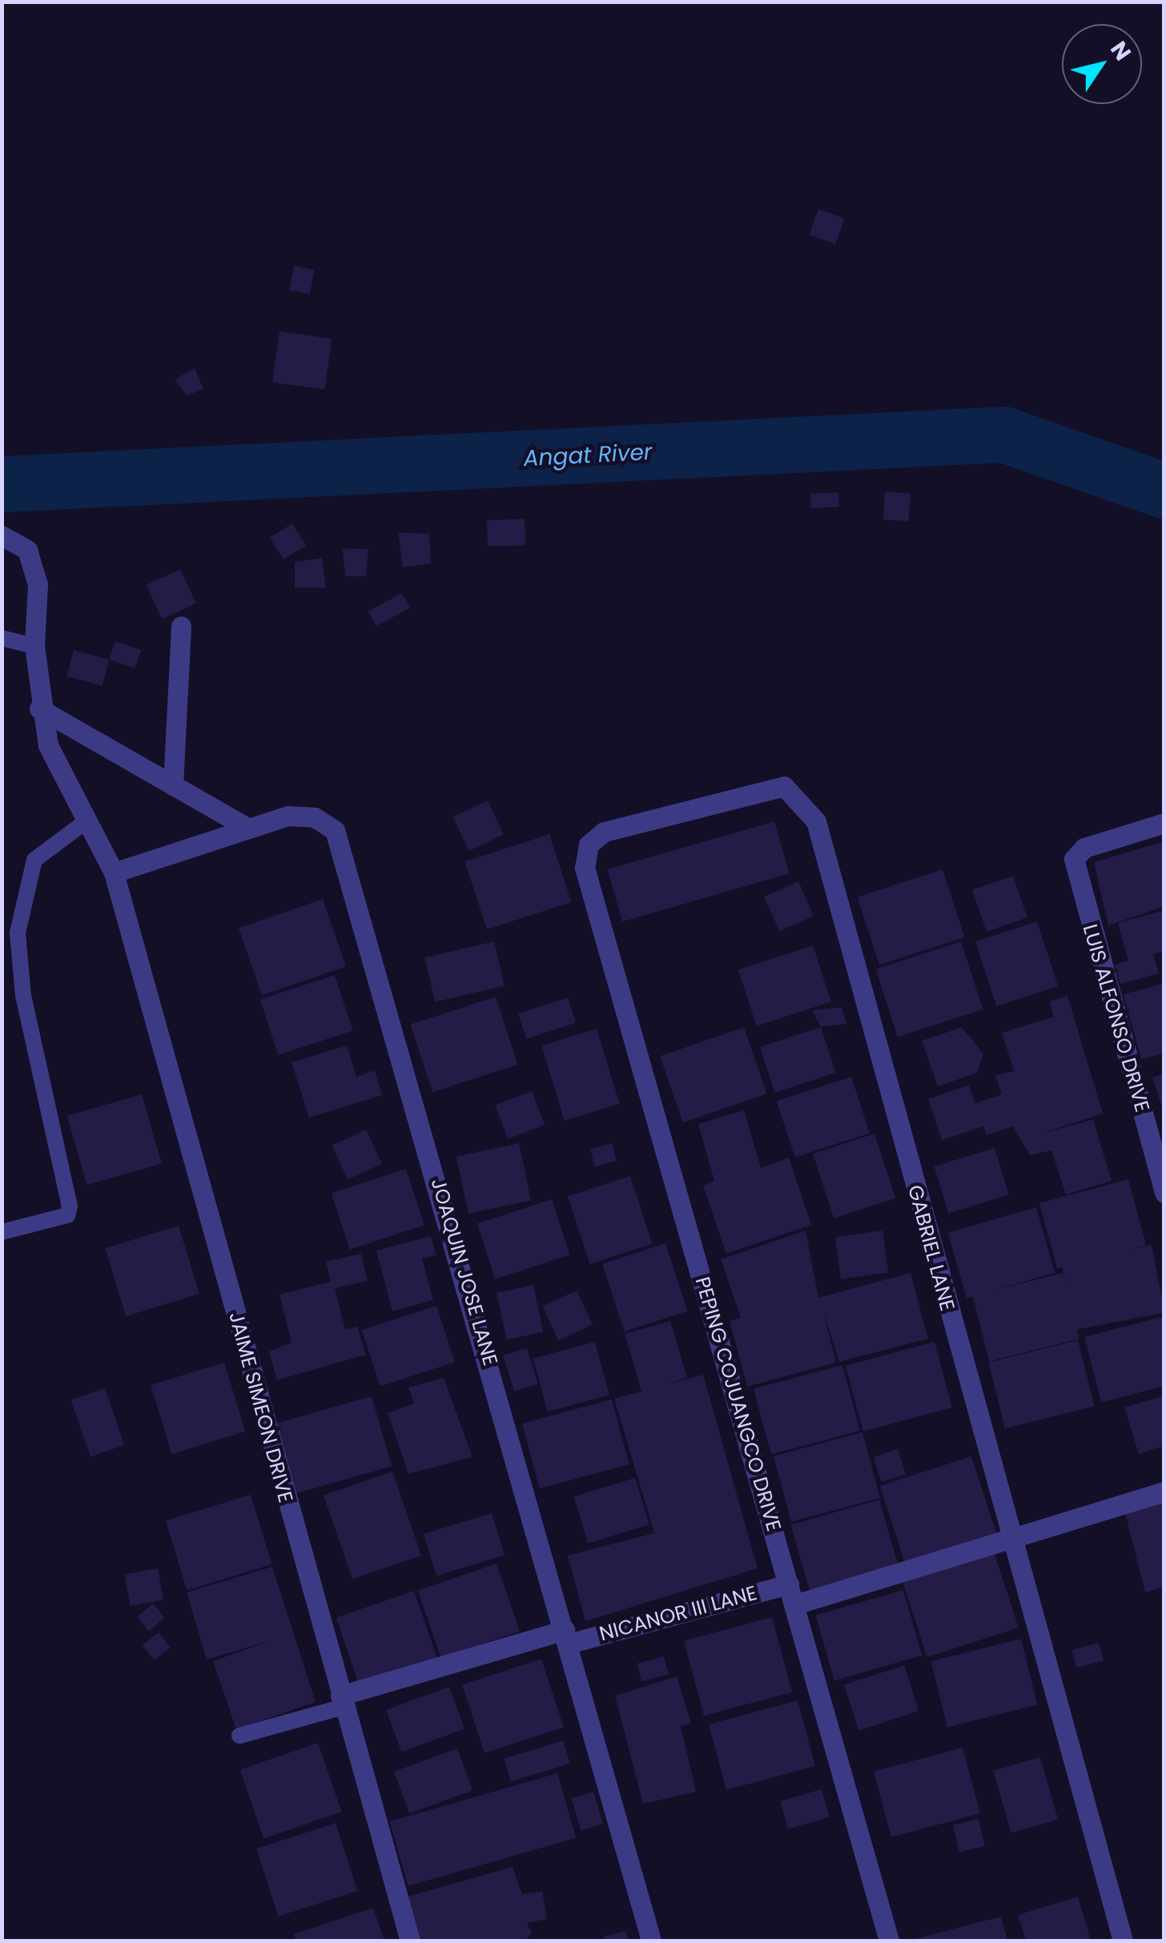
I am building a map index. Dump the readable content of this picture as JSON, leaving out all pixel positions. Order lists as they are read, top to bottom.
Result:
{
  "streets": {
    "street": [
      "LUIS ALFONSO DRIVE",
      "GABRIEL LANE",
      "JOAQUIN JOSE LANE",
      "PEPING COJUANGCO DRIVE",
      "JAIME SIMEON DRIVE",
      "NICANOR III LANE"
    ]
  },
  "crossings": [
    ["GABRIEL LANE", "PEPING COJUANGCO DRIVE"],
    ["JOAQUIN JOSE LANE", "JAIME SIMEON DRIVE"],
    ["JOAQUIN JOSE LANE", "NICANOR III LANE"],
    ["PEPING COJUANGCO DRIVE", "NICANOR III LANE"],
    ["JAIME SIMEON DRIVE", "NICANOR III LANE"]
  ],
  "water": ["Angat River"],
  "north": "top right"
}
